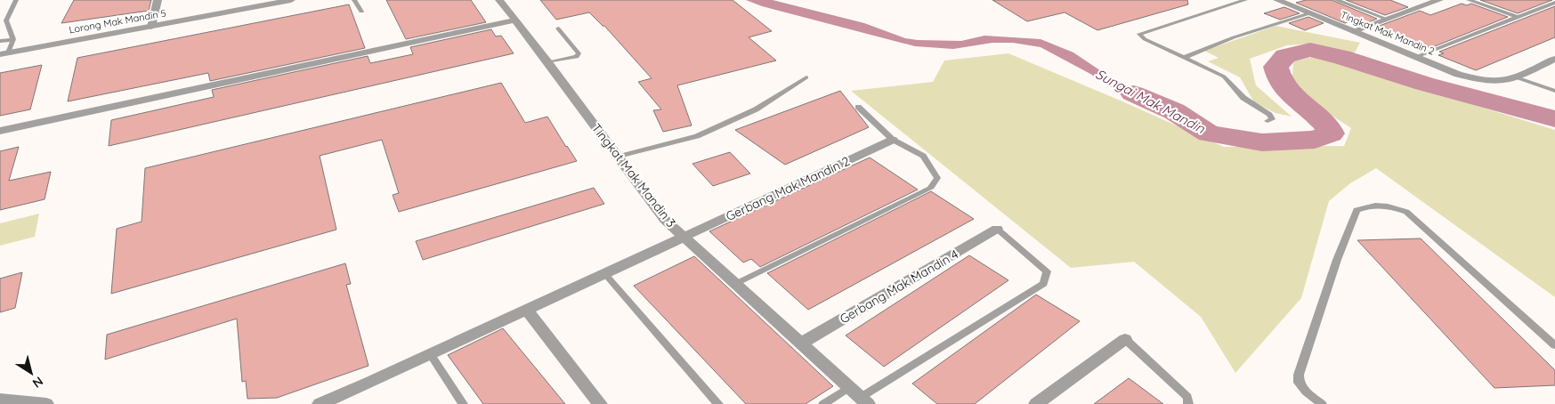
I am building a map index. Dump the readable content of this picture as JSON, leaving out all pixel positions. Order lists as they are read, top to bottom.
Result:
{
  "streets": {
    "street": [
      "Lorong Mak Mandin 5",
      "Tingkat Mak Mandin 2",
      "Tingkat Mak Mandin 3",
      "Gerbang Mak Mandin 2",
      "Gerbang Mak Mandin 4"
    ]
  },
  "crossings": [
    ["Tingkat Mak Mandin 3", "Gerbang Mak Mandin 2"],
    ["Tingkat Mak Mandin 3", "Gerbang Mak Mandin 4"]
  ],
  "water": ["Sungai Mak Mandin"],
  "north": "bottom right"
}
